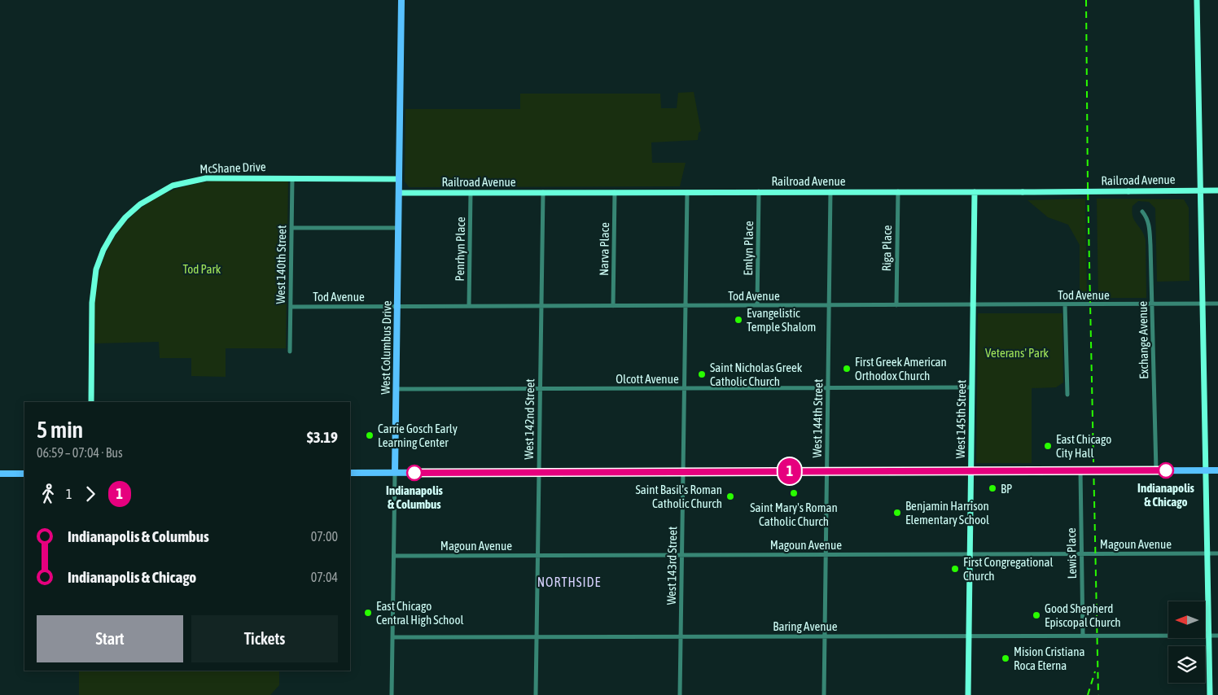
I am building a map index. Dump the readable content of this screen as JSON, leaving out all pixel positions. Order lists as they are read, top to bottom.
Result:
{
  "streets": {
    "main road": ["West Columbus Drive"],
    "street": [
      "McShane Drive",
      "Railroad Avenue",
      "Emlyn Place",
      "Riga Place",
      "Penrhyn Place",
      "Narva Place",
      "West 140th Street",
      "Tod Avenue",
      "Exchange Avenue",
      "Olcott Avenue",
      "West 144th Street",
      "West 142nd Street",
      "West 145th Street",
      "Magoun Avenue",
      "Lewis Place",
      "West 143rd Street",
      "Baring Avenue"
    ]
  },
  "crossings": [
    ["McShane Drive", "West 140th Street"],
    ["McShane Drive", "West Columbus Drive"],
    ["Railroad Avenue", "Emlyn Place"],
    ["Railroad Avenue", "Riga Place"],
    ["Railroad Avenue", "Penrhyn Place"],
    ["Railroad Avenue", "Narva Place"],
    ["Railroad Avenue", "West Columbus Drive"],
    ["Railroad Avenue", "West 144th Street"],
    ["Railroad Avenue", "West 142nd Street"],
    ["Railroad Avenue", "West 145th Street"],
    ["Railroad Avenue", "West 143rd Street"],
    ["Emlyn Place", "Tod Avenue"],
    ["Riga Place", "Tod Avenue"],
    ["Penrhyn Place", "Tod Avenue"],
    ["Narva Place", "Tod Avenue"],
    ["West 140th Street", "Tod Avenue"],
    ["Tod Avenue", "Exchange Avenue"],
    ["Tod Avenue", "West Columbus Drive"],
    ["Tod Avenue", "West 144th Street"],
    ["Tod Avenue", "West 142nd Street"],
    ["Tod Avenue", "West 145th Street"],
    ["Tod Avenue", "West 143rd Street"],
    ["West Columbus Drive", "Olcott Avenue"],
    ["West Columbus Drive", "Magoun Avenue"],
    ["West Columbus Drive", "Baring Avenue"],
    ["Olcott Avenue", "West 144th Street"],
    ["Olcott Avenue", "West 142nd Street"],
    ["Olcott Avenue", "West 145th Street"],
    ["Olcott Avenue", "West 143rd Street"],
    ["West 144th Street", "Magoun Avenue"],
    ["West 144th Street", "Baring Avenue"],
    ["West 142nd Street", "Magoun Avenue"],
    ["West 142nd Street", "Baring Avenue"],
    ["West 145th Street", "Magoun Avenue"],
    ["West 145th Street", "Baring Avenue"],
    ["Magoun Avenue", "Lewis Place"],
    ["Magoun Avenue", "West 143rd Street"],
    ["Lewis Place", "Baring Avenue"],
    ["West 143rd Street", "Baring Avenue"]
  ],
  "districts": ["NORTHSIDE"],
  "parks": ["Tod Park", "Veterans' Park"],
  "places": [
    "Evangelistic Temple Shalom",
    "First Greek American Orthodox Church",
    "Saint Nicholas Greek Catholic Church",
    "Carrie Gosch Early Learning Center",
    "East Chicago City Hall",
    "Indianapolis & Chicago",
    "Indianapolis & Columbus",
    "BP",
    "Saint Mary's Roman Catholic Church",
    "Saint Basil's Roman Catholic Church",
    "Benjamin Harrison Elementary School",
    "First Congregational Church",
    "East Chicago Central High School",
    "Good Shepherd Episcopal Church",
    "Mision Cristiana Roca Eterna"
  ],
  "lines": ["bus line 1"],
  "north": "left",
  "page": {
    "on_map": "1",
    "heading": ["5 min", "06:59 – 07:04 · Bus", "$3.19"],
    "legs": ["1", "1"],
    "list": [
      {
        "name": "Indianapolis & Columbus",
        "value": "07:00"
      },
      {
        "name": "Indianapolis & Chicago",
        "value": "07:04"
      }
    ],
    "buttons": ["Start", "Tickets"]
  }
}
